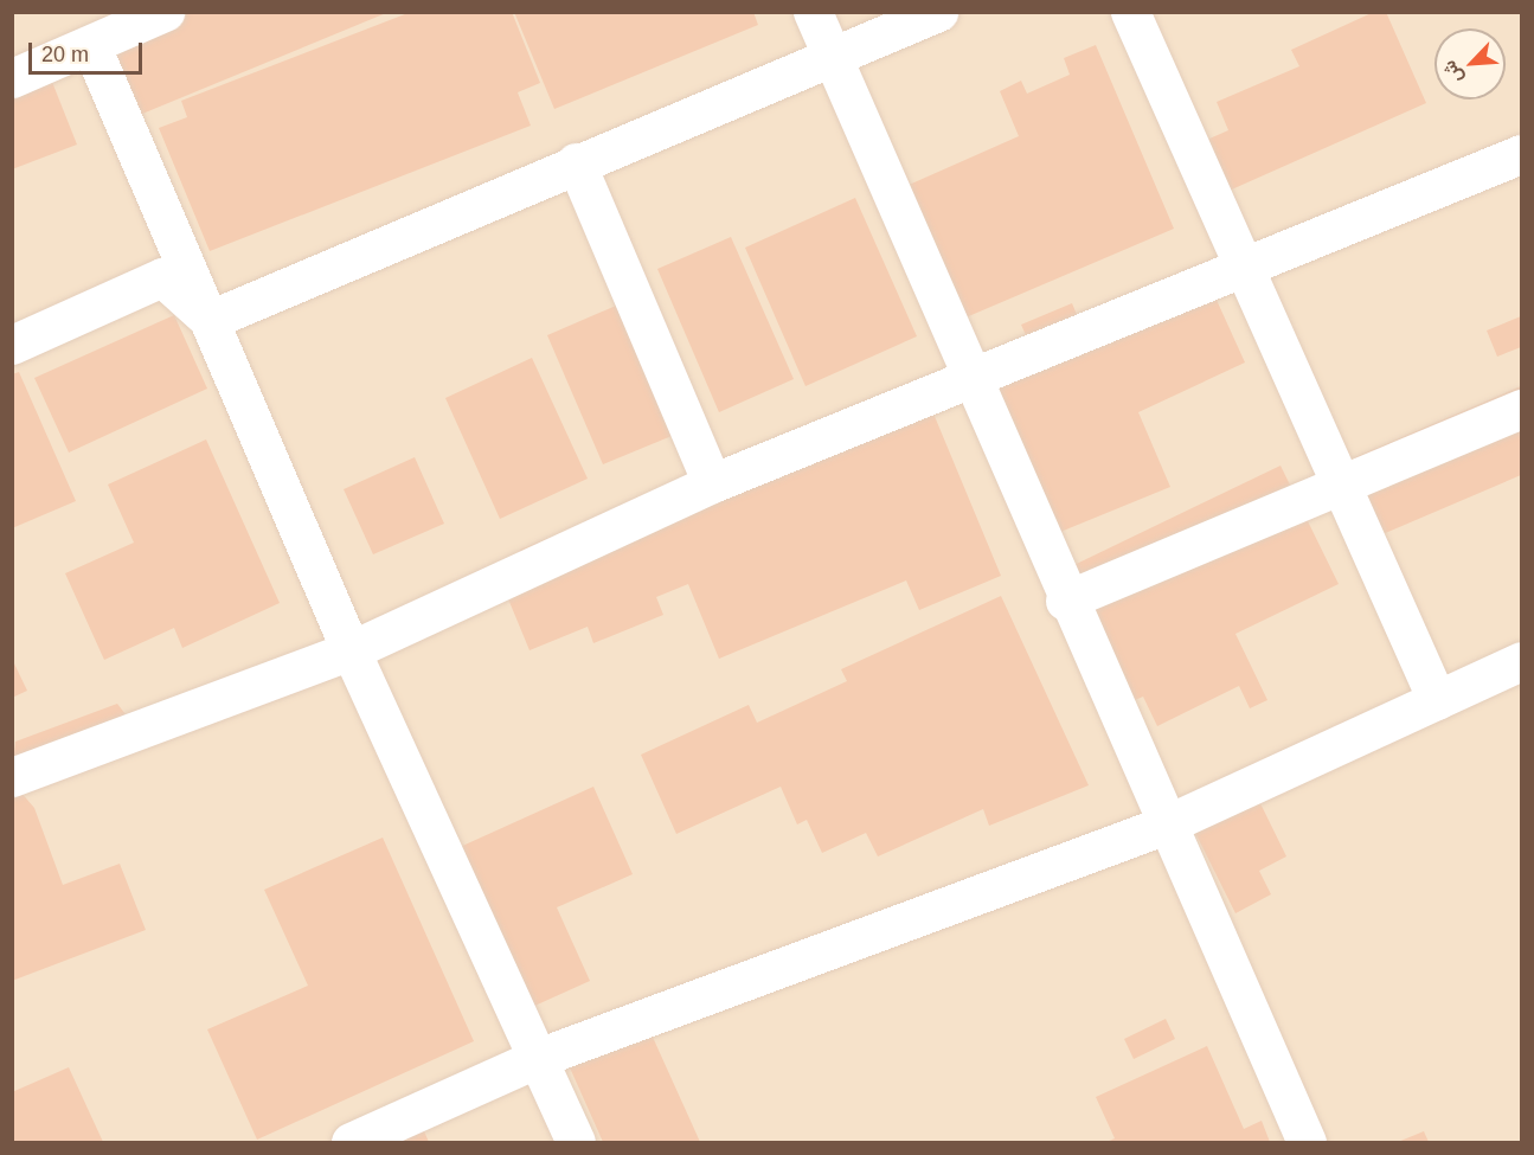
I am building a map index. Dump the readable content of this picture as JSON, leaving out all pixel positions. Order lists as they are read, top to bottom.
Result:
{
  "scale_bar": "20 m",
  "north": "bottom left"
}
